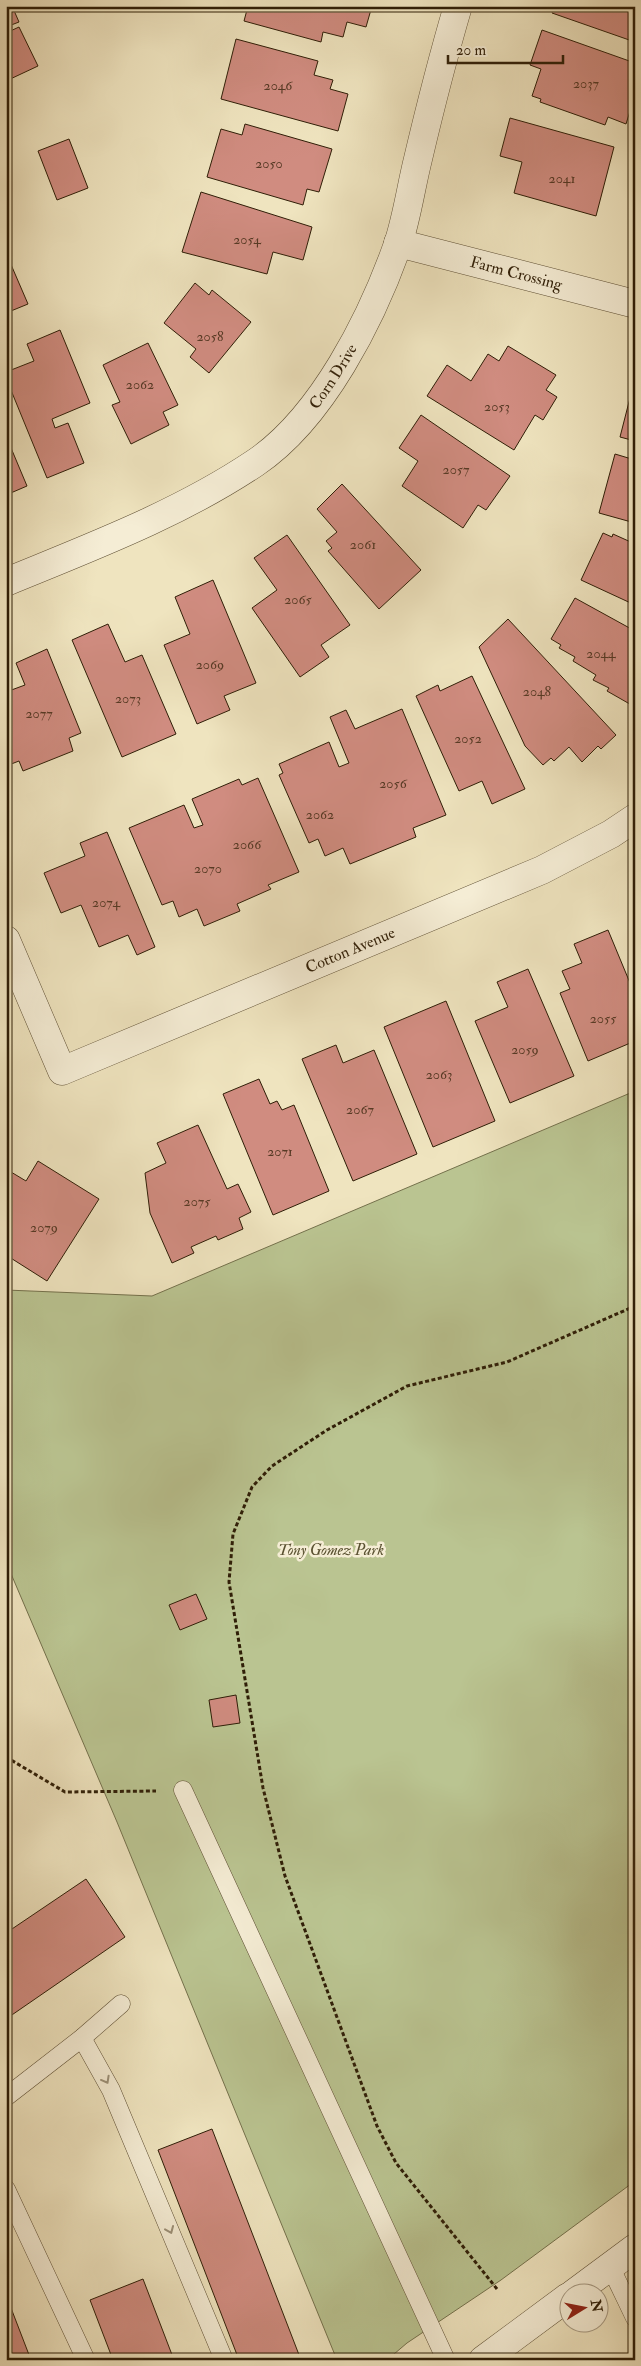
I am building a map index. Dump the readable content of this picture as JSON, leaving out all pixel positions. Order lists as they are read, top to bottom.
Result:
{
  "streets": {
    "street": ["Farm Crossing", "Corn Drive", "Cotton Avenue"]
  },
  "crossings": [
    ["Farm Crossing", "Corn Drive"]
  ],
  "parks": ["Tony Gomez Park"],
  "house_numbers": [
    "2037",
    "2046",
    "2050",
    "2041",
    "2054",
    "2058",
    "2062",
    "2053",
    "2057",
    "2061",
    "2065",
    "2044",
    "2069",
    "2048",
    "2073",
    "2077",
    "2052",
    "2056",
    "2062",
    "2066",
    "2070",
    "2074",
    "2055",
    "2059",
    "2063",
    "2067",
    "2071",
    "2075",
    "2079"
  ],
  "scale_bar": "20 m",
  "north": "right"
}
